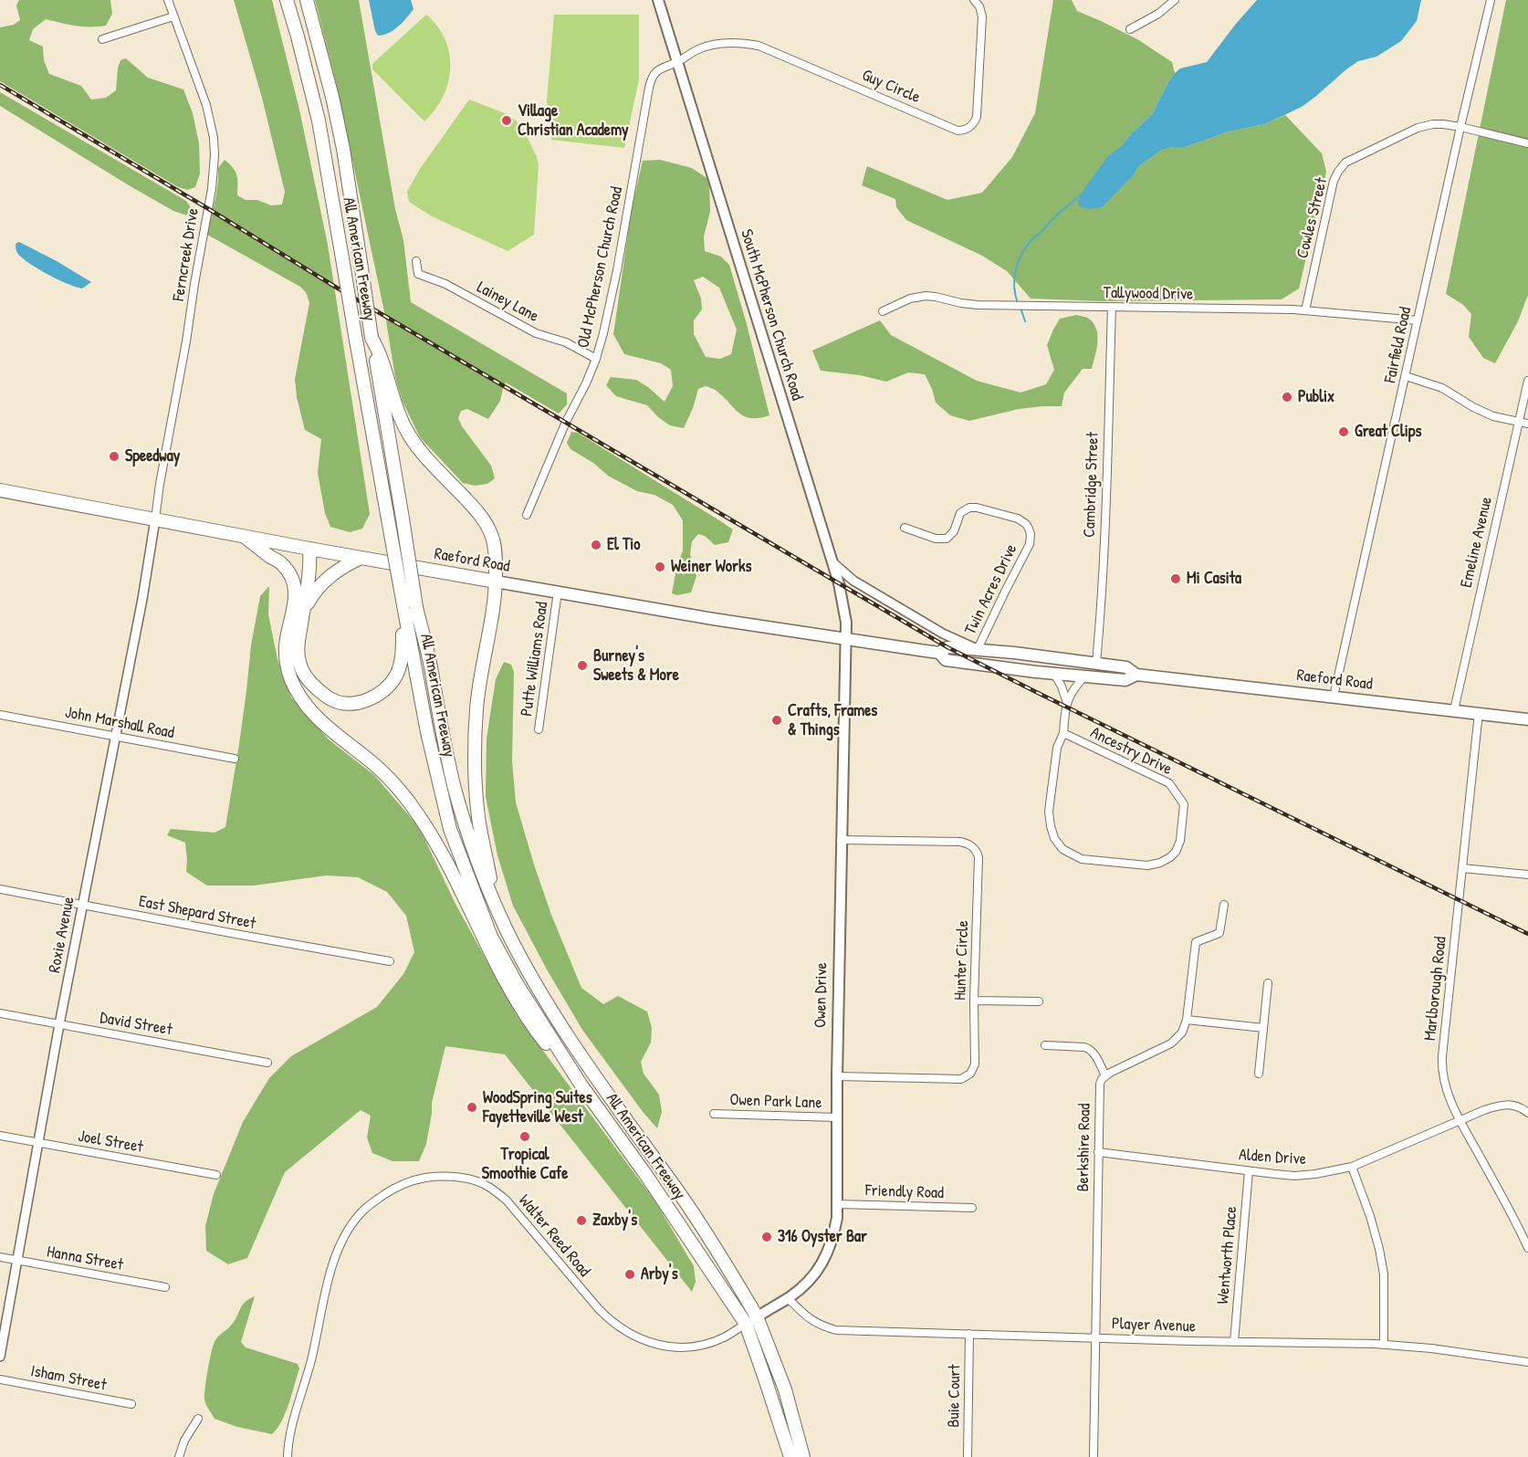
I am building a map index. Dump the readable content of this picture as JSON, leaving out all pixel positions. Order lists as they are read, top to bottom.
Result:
{
  "streets": {
    "highway": ["All American Freeway", "Raeford Road"],
    "main road": ["South McPherson Church Road", "Owen Drive"],
    "street": [
      "Guy Circle",
      "Cowles Street",
      "Ferncreek Drive",
      "Old McPherson Church Road",
      "Tallywood Drive",
      "Lainey Lane",
      "Fairfield Road",
      "Cambridge Street",
      "Emeline Avenue",
      "Twin Acres Drive",
      "Putte Williams Road",
      "John Marshall Road",
      "Ancestry Drive",
      "East Shepard Street",
      "Roxie Avenue",
      "Hunter Circle",
      "Marlborough Road",
      "David Street",
      "Owen Park Lane",
      "Joel Street",
      "Berkshire Road",
      "Alden Drive",
      "Friendly Road",
      "Walter Reed Road",
      "Wentworth Place",
      "Hanna Street",
      "Player Avenue",
      "Isham Street",
      "Buie Court"
    ]
  },
  "crossings": [
    ["Guy Circle", "Old McPherson Church Road"],
    ["Guy Circle", "South McPherson Church Road"],
    ["Cowles Street", "Tallywood Drive"],
    ["Cowles Street", "Fairfield Road"],
    ["Ferncreek Drive", "Raeford Road"],
    ["Ferncreek Drive", "Roxie Avenue"],
    ["All American Freeway", "Owen Drive"],
    ["All American Freeway", "Walter Reed Road"],
    ["Old McPherson Church Road", "Lainey Lane"],
    ["Old McPherson Church Road", "South McPherson Church Road"],
    ["Tallywood Drive", "Fairfield Road"],
    ["Tallywood Drive", "Cambridge Street"],
    ["South McPherson Church Road", "Raeford Road"],
    ["South McPherson Church Road", "Owen Drive"],
    ["Fairfield Road", "Raeford Road"],
    ["Cambridge Street", "Raeford Road"],
    ["Emeline Avenue", "Raeford Road"],
    ["Raeford Road", "Twin Acres Drive"],
    ["Raeford Road", "Putte Williams Road"],
    ["Raeford Road", "Ancestry Drive"],
    ["Raeford Road", "Roxie Avenue"],
    ["Raeford Road", "Marlborough Road"],
    ["Raeford Road", "Owen Drive"],
    ["John Marshall Road", "Roxie Avenue"],
    ["East Shepard Street", "Roxie Avenue"],
    ["Roxie Avenue", "David Street"],
    ["Roxie Avenue", "Joel Street"],
    ["Roxie Avenue", "Hanna Street"],
    ["Hunter Circle", "Owen Drive"],
    ["Marlborough Road", "Alden Drive"],
    ["Owen Drive", "Owen Park Lane"],
    ["Owen Drive", "Friendly Road"],
    ["Owen Drive", "Walter Reed Road"],
    ["Owen Drive", "Player Avenue"],
    ["Berkshire Road", "Alden Drive"],
    ["Berkshire Road", "Player Avenue"],
    ["Alden Drive", "Wentworth Place"],
    ["Wentworth Place", "Player Avenue"],
    ["Player Avenue", "Buie Court"]
  ],
  "places": [
    "Village Christian Academy",
    "Publix",
    "Great Clips",
    "Speedway",
    "El Tio",
    "Weiner Works",
    "Mi Casita",
    "Burney's Sweets & More",
    "Crafts, Frames & Things",
    "WoodSpring Suites Fayetteville West",
    "Tropical Smoothie Cafe",
    "Zaxby's",
    "316 Oyster Bar",
    "Arby's"
  ]
}
